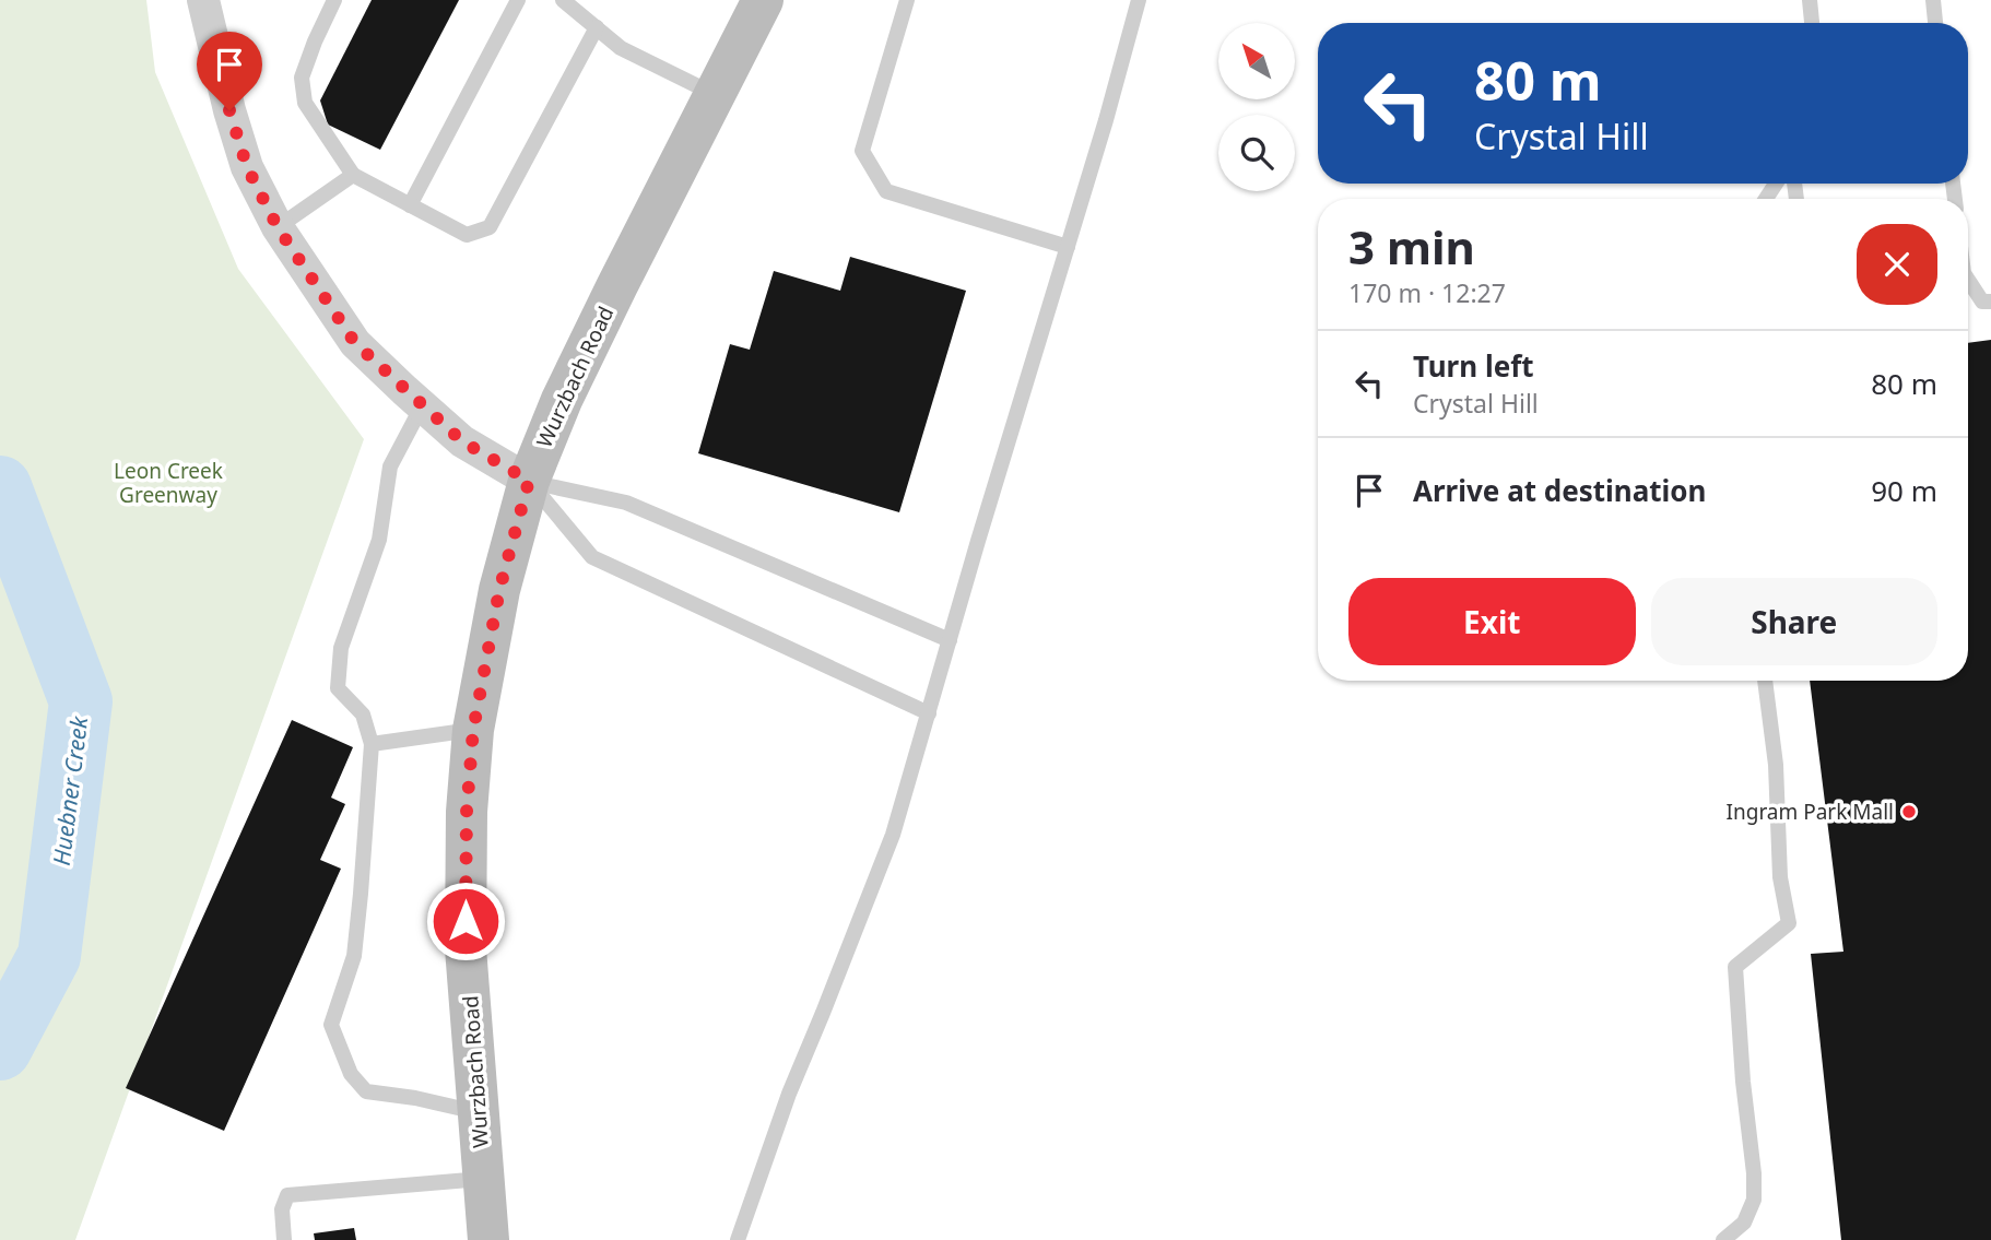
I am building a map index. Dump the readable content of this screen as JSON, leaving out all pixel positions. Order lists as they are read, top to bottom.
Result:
{
  "streets": {
    "main road": ["Wurzbach Road"]
  },
  "water": ["Huebner Creek"],
  "parks": ["Leon Creek Greenway"],
  "places": ["Ingram Park Mall"],
  "north": "top left",
  "page": {
    "turn": ["80 m", "Crystal Hill"],
    "heading": ["3 min", "170 m · 12:27"],
    "list": [
      {
        "name": "Turn left",
        "note": "Crystal Hill",
        "value": "80 m"
      },
      {
        "name": "Arrive at destination",
        "value": "90 m"
      }
    ],
    "buttons": ["Exit", "Share"]
  }
}
